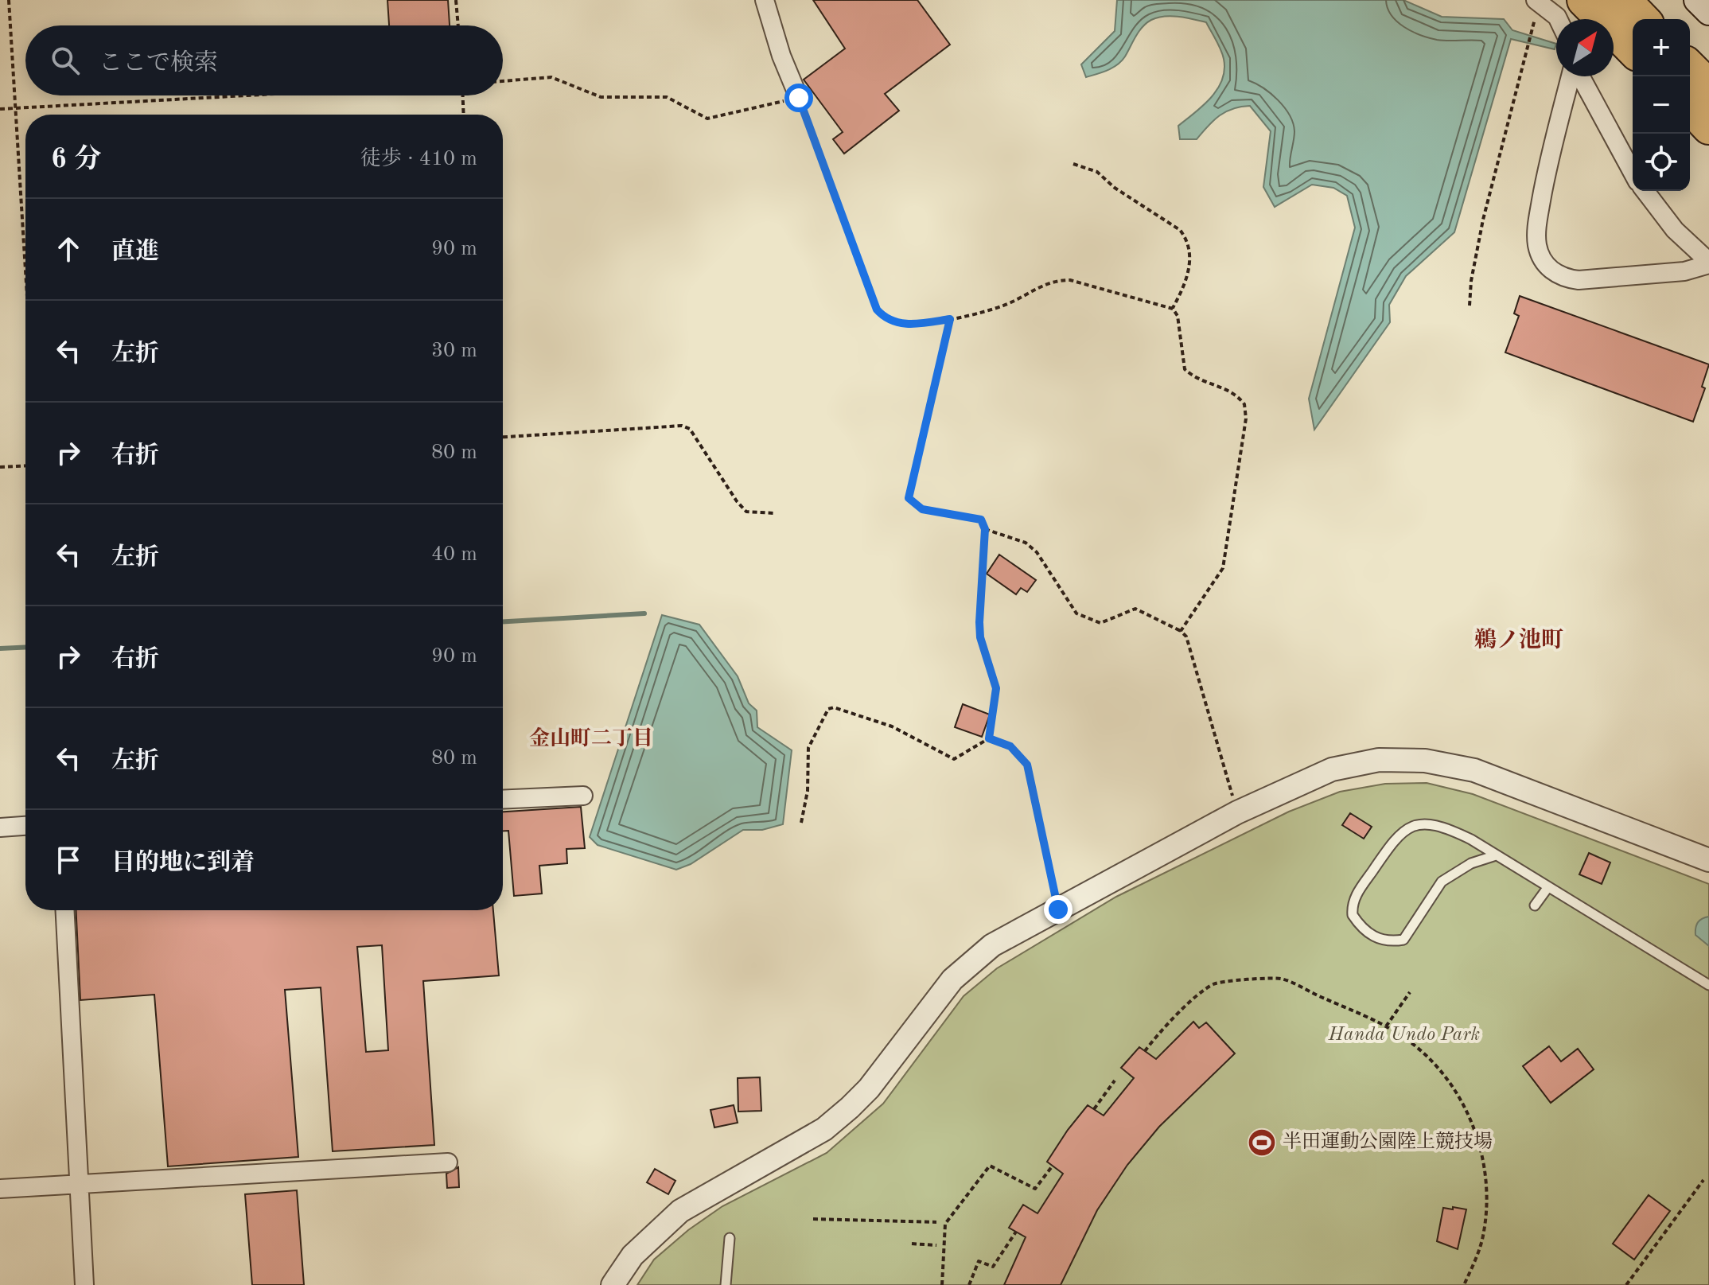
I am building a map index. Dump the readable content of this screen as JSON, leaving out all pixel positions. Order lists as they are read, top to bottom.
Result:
{
  "districts": ["鵜ノ池町", "金山町二丁目"],
  "parks": ["Handa Undo Park"],
  "places": {
    "sports": ["半田運動公園陸上競技場"]
  },
  "north": "top right",
  "page": {
    "map_buttons": ["+", "−"],
    "search": "ここで検索",
    "heading": ["6 分", "徒歩 · 410 m"],
    "list": [
      ["直進", "90 m"],
      ["左折", "30 m"],
      ["右折", "80 m"],
      ["左折", "40 m"],
      ["右折", "90 m"],
      ["左折", "80 m"],
      "目的地に到着"
    ]
  }
}
